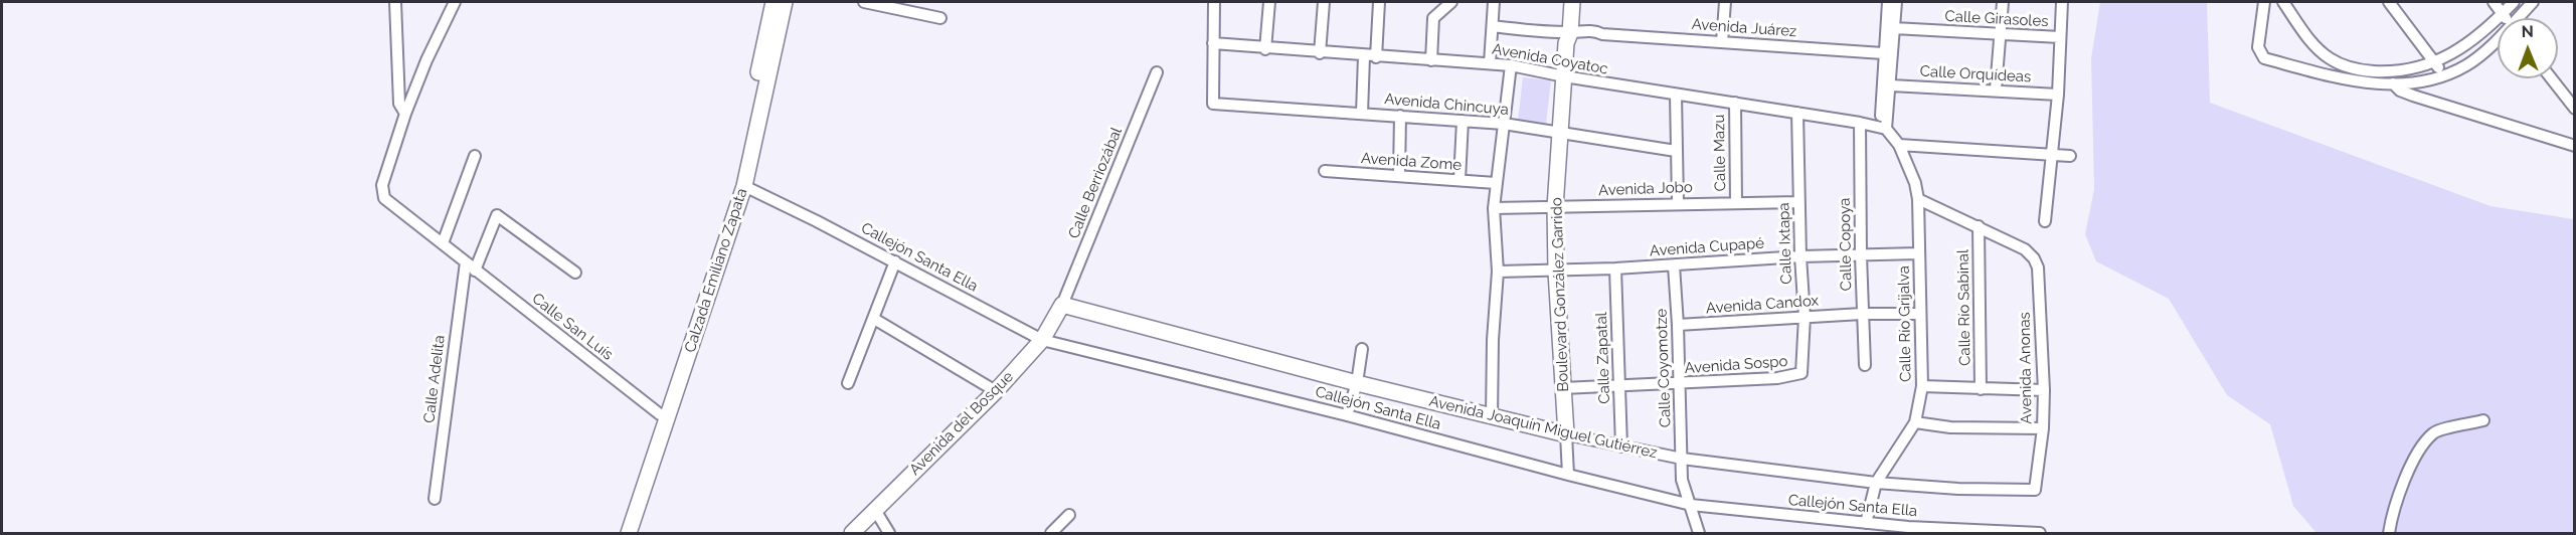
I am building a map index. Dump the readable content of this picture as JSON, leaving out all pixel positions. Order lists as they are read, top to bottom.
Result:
{
  "streets": {
    "street": [
      "Calle Girasoles",
      "Avenida Juárez",
      "Avenida Coyatoc",
      "Calle Orquídeas",
      "Avenida Chincuya",
      "Calle Mazu",
      "Avenida Zome",
      "Calle Berriozábal",
      "Avenida Jobo",
      "Calle Ixtapa",
      "Calle Copoya",
      "Avenida Cupapé",
      "Callejón Santa Ella",
      "Calzada Emiliano Zapata",
      "Boulevard González Garrido",
      "Avenida Candox",
      "Calle Río Sabinal",
      "Calle Río Grijalva",
      "Calle San Luís",
      "Calle Zapatal",
      "Avenida Sospo",
      "Calle Coyomotze",
      "Avenida Anonas",
      "Calle Adelita",
      "Avenida del Bosque",
      "Avenida Joaquín Miguel Gutiérrez"
    ]
  },
  "crossings": [
    ["Avenida Juárez", "Boulevard González Garrido"],
    ["Avenida Coyatoc", "Avenida Chincuya"],
    ["Avenida Coyatoc", "Calle Mazu"],
    ["Avenida Coyatoc", "Calle Ixtapa"],
    ["Avenida Coyatoc", "Calle Copoya"],
    ["Avenida Coyatoc", "Boulevard González Garrido"],
    ["Avenida Coyatoc", "Calle Río Grijalva"],
    ["Avenida Chincuya", "Boulevard González Garrido"],
    ["Calle Mazu", "Avenida Jobo"],
    ["Calle Berriozábal", "Avenida del Bosque"],
    ["Calle Berriozábal", "Avenida Joaquín Miguel Gutiérrez"],
    ["Avenida Jobo", "Calle Ixtapa"],
    ["Avenida Jobo", "Boulevard González Garrido"],
    ["Calle Ixtapa", "Avenida Cupapé"],
    ["Calle Ixtapa", "Avenida Candox"],
    ["Calle Ixtapa", "Avenida Sospo"],
    ["Calle Copoya", "Avenida Cupapé"],
    ["Calle Copoya", "Avenida Candox"],
    ["Avenida Cupapé", "Boulevard González Garrido"],
    ["Avenida Cupapé", "Calle Río Grijalva"],
    ["Avenida Cupapé", "Calle Zapatal"],
    ["Avenida Cupapé", "Calle Coyomotze"],
    ["Callejón Santa Ella", "Calzada Emiliano Zapata"],
    ["Callejón Santa Ella", "Boulevard González Garrido"],
    ["Callejón Santa Ella", "Calle Río Grijalva"],
    ["Callejón Santa Ella", "Calle Coyomotze"],
    ["Callejón Santa Ella", "Avenida del Bosque"],
    ["Calzada Emiliano Zapata", "Calle San Luís"],
    ["Boulevard González Garrido", "Avenida Sospo"],
    ["Boulevard González Garrido", "Avenida Joaquín Miguel Gutiérrez"],
    ["Avenida Candox", "Calle Río Grijalva"],
    ["Avenida Candox", "Calle Coyomotze"],
    ["Calle Río Sabinal", "Avenida Anonas"],
    ["Calle Río Grijalva", "Avenida Joaquín Miguel Gutiérrez"],
    ["Calle San Luís", "Calle Adelita"],
    ["Calle Zapatal", "Avenida Sospo"],
    ["Calle Zapatal", "Avenida Joaquín Miguel Gutiérrez"],
    ["Avenida Sospo", "Calle Coyomotze"],
    ["Calle Coyomotze", "Avenida Joaquín Miguel Gutiérrez"],
    ["Avenida Anonas", "Avenida Joaquín Miguel Gutiérrez"],
    ["Avenida del Bosque", "Avenida Joaquín Miguel Gutiérrez"]
  ],
  "north": "top"
}
